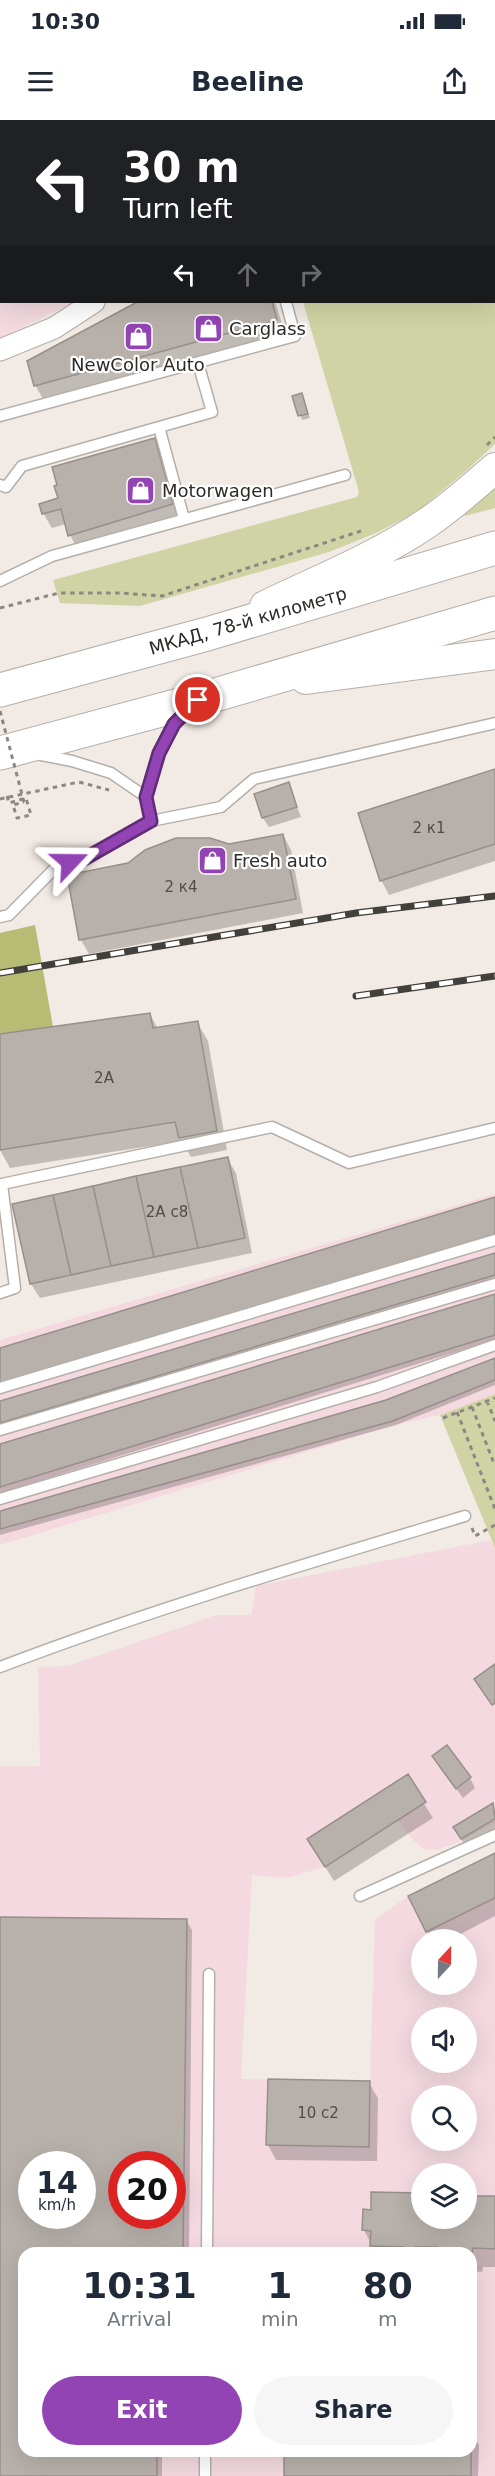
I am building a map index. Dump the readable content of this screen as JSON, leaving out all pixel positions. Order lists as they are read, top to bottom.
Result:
{
  "streets": {
    "highway": ["МКАД, 78-й километр"]
  },
  "places": {
    "shop": [
      "Carglass",
      "NewColor Auto",
      "Motorwagen",
      "Fresh auto"
    ]
  },
  "house_numbers": [
    "2 к1",
    "2 к4",
    "2А",
    "2А с8",
    "10 с2"
  ],
  "north": "top",
  "page": {
    "status": "10:30",
    "header": "Beeline",
    "turn": ["30 m", "Turn left"],
    "speed": "14 km/h",
    "limit": "20",
    "eta": [
      "10:31",
      "Arrival",
      "1",
      "min",
      "80",
      "m"
    ],
    "buttons": ["Exit", "Share"]
  }
}
